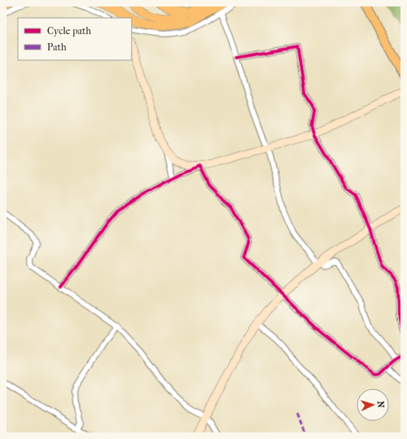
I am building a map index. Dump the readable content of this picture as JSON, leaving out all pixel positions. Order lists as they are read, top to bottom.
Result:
{
  "legend": ["Cycle path", "Path"],
  "north": "right"
}
